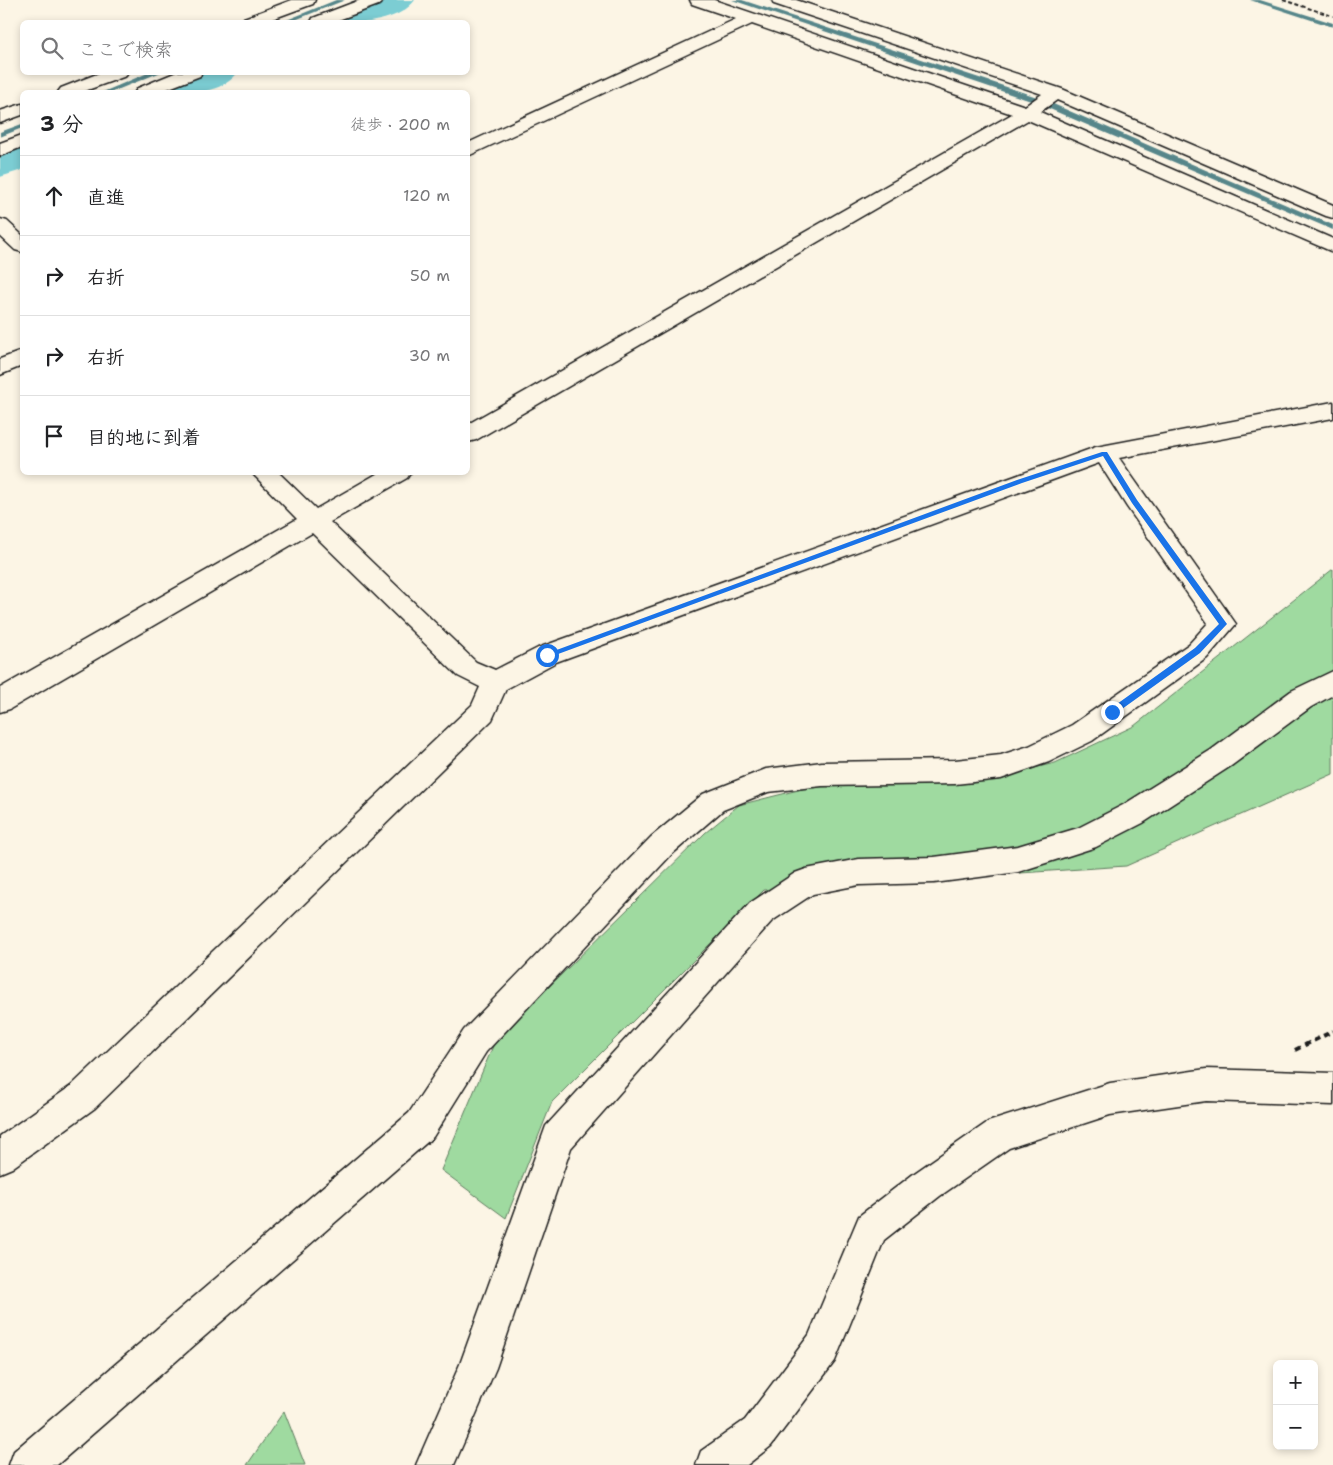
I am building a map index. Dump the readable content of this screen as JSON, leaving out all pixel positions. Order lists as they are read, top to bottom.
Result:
{
  "page": {
    "search": "ここで検索",
    "heading": ["3 分", "徒歩 · 200 m"],
    "list": [
      ["直進", "120 m"],
      ["右折", "50 m"],
      ["右折", "30 m"],
      "目的地に到着"
    ],
    "map_buttons": ["+", "−"]
  }
}
